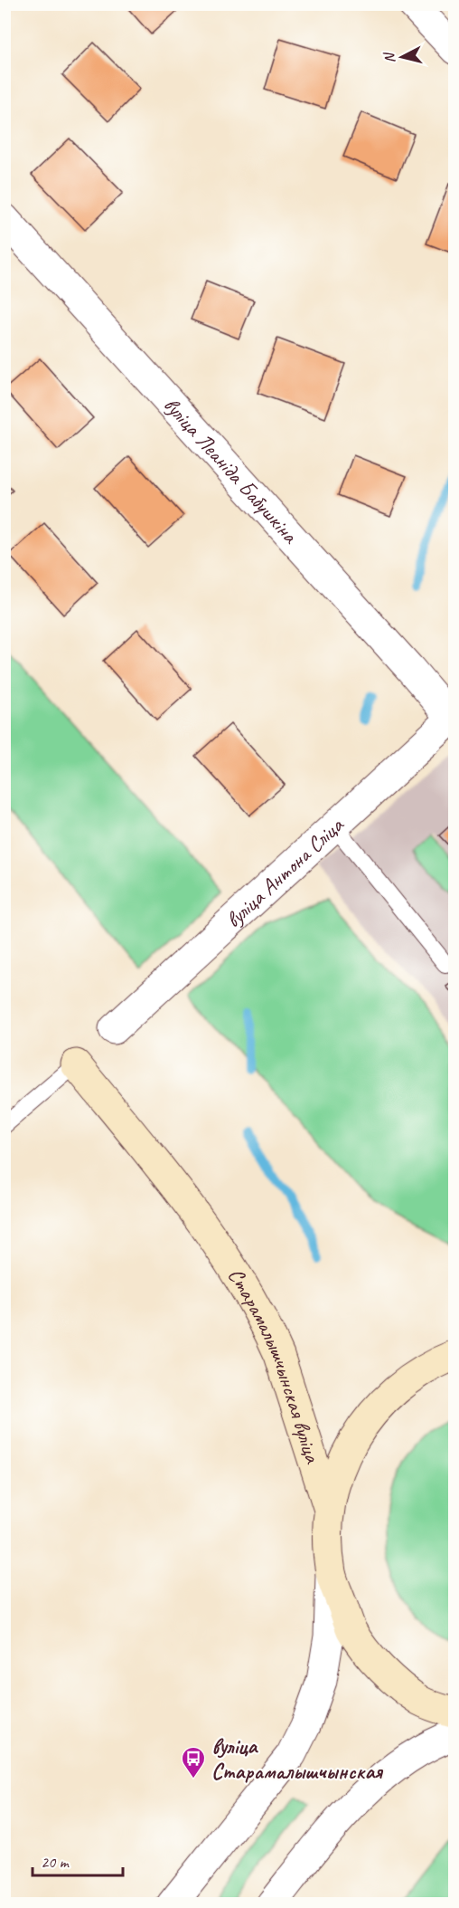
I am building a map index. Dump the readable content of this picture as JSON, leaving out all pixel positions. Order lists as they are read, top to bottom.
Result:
{
  "streets": {
    "main road": ["Старамалышчынская вуліца"],
    "street": ["вуліца Леаніда Бабушкіна", "вуліца Антона Сліца"]
  },
  "crossings": [
    ["вуліца Леаніда Бабушкіна", "вуліца Антона Сліца"]
  ],
  "places": {
    "bus stop": ["вуліца Старамалышчынская"]
  },
  "scale_bar": "20 m",
  "north": "left"
}
